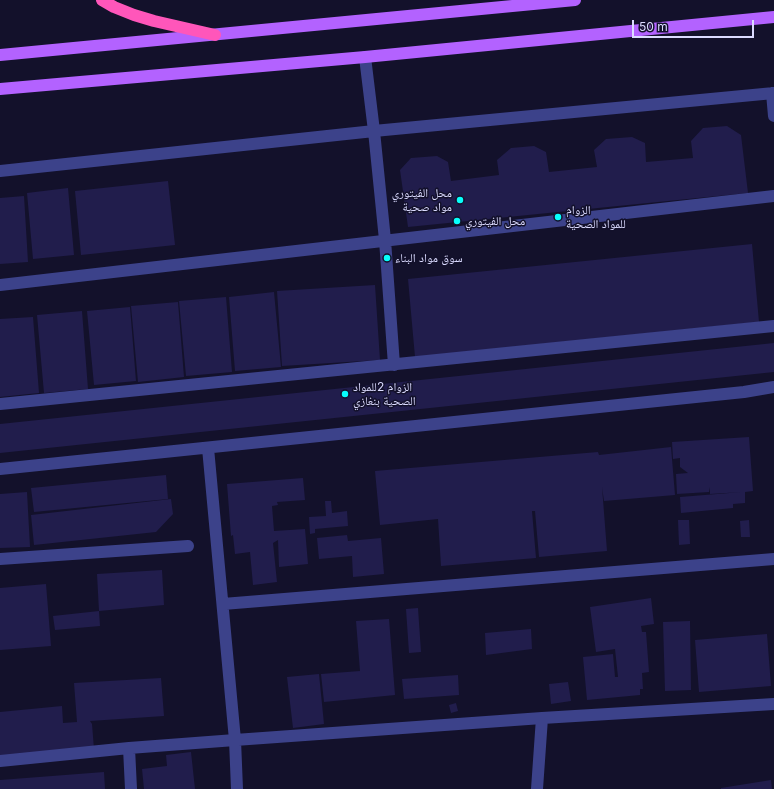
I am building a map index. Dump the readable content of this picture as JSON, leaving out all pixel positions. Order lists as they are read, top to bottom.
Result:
{
  "places": [
    "محل الفيتوري مواد صحية",
    "الزوام للمواد الصحية",
    "محل الفيتوري",
    "سوق مواد البناء",
    "الزوام 2للمواد الصحية بنغازي"
  ],
  "scale_bar": "50 m"
}
